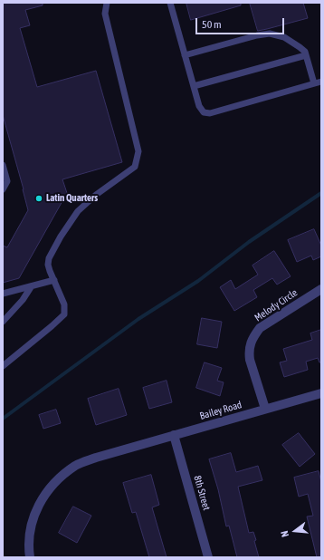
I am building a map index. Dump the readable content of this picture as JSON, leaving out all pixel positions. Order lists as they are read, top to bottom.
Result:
{
  "streets": {
    "street": ["Melody Circle", "Bailey Road", "8th Street"]
  },
  "crossings": [
    ["Melody Circle", "Bailey Road"],
    ["Bailey Road", "8th Street"]
  ],
  "places": ["Latin Quarters"],
  "scale_bar": "50 m",
  "north": "left"
}
